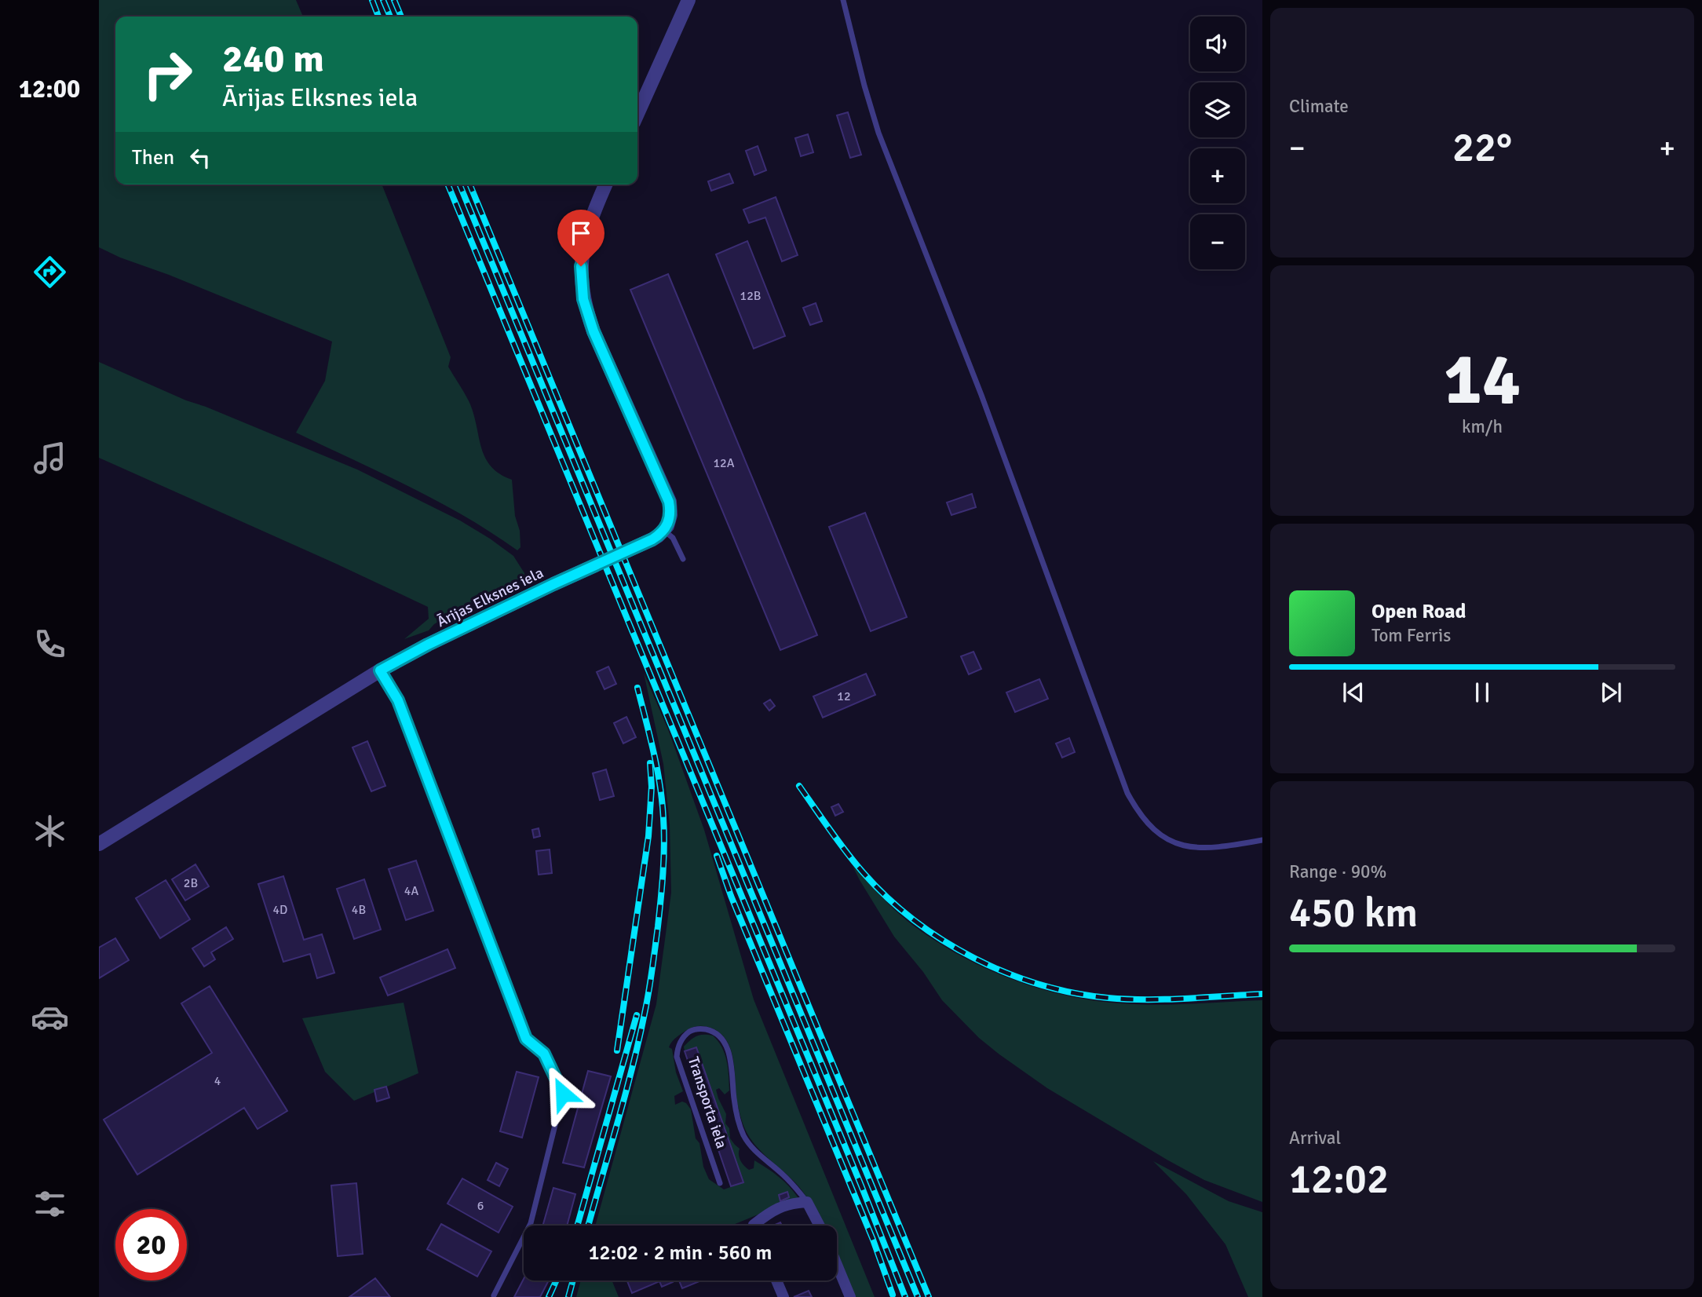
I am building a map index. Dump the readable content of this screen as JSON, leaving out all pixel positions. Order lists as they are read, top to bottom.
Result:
{
  "streets": {
    "street": ["Ārijas Elksnes iela", "Transporta iela"]
  },
  "house_numbers": [
    "12B",
    "12A",
    "12",
    "2B",
    "4A",
    "4D",
    "4B",
    "4",
    "6"
  ],
  "page": {
    "tabs": "12:00",
    "tile": [
      "Climate",
      ["14", "km/h"],
      ["Range · 90%", "450 km"],
      ["Arrival", "12:02"]
    ],
    "map_buttons": ["+", "−"],
    "turn": ["240 m", "Ārijas Elksnes iela"],
    "heat": ["−", "22°", "+"],
    "then": "Then",
    "song": ["Open Road", "Tom Ferris"],
    "limit": "20",
    "trip": "12:02 · 2 min · 560 m"
  }
}
